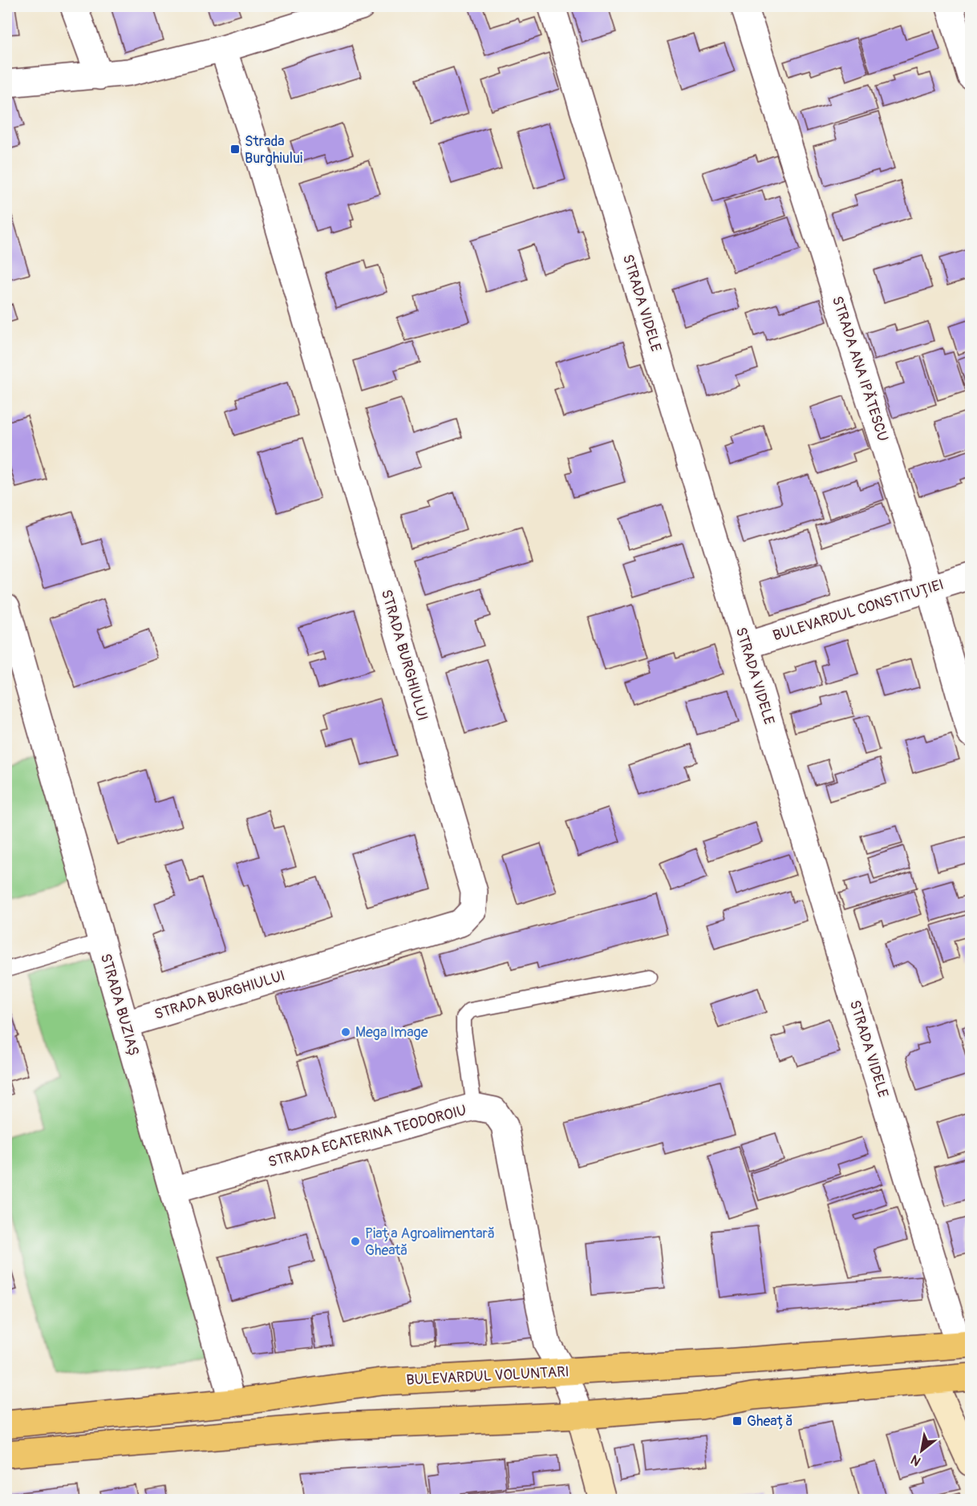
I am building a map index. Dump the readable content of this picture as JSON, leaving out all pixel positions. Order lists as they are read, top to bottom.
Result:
{
  "streets": {
    "highway": ["BULEVARDUL VOLUNTARI"],
    "street": [
      "STRADA VIDELE",
      "STRADA ANA IPĂTESCU",
      "BULEVARDUL CONSTITUȚIEI",
      "STRADA BURGHIULUI",
      "STRADA BUZIAȘ",
      "STRADA ECATERINA TEODOROIU"
    ]
  },
  "crossings": [
    ["STRADA VIDELE", "BULEVARDUL CONSTITUȚIEI"],
    ["STRADA VIDELE", "BULEVARDUL VOLUNTARI"],
    ["STRADA ANA IPĂTESCU", "BULEVARDUL CONSTITUȚIEI"],
    ["STRADA BURGHIULUI", "STRADA BUZIAȘ"],
    ["STRADA BUZIAȘ", "STRADA ECATERINA TEODOROIU"],
    ["STRADA BUZIAȘ", "BULEVARDUL VOLUNTARI"],
    ["STRADA ECATERINA TEODOROIU", "BULEVARDUL VOLUNTARI"]
  ],
  "places": {
    "transit": ["Strada Burghiului", "Gheață"],
    "other": ["Mega Image", "Piața Agroalimentară Gheată"]
  },
  "north": "bottom left"
}
